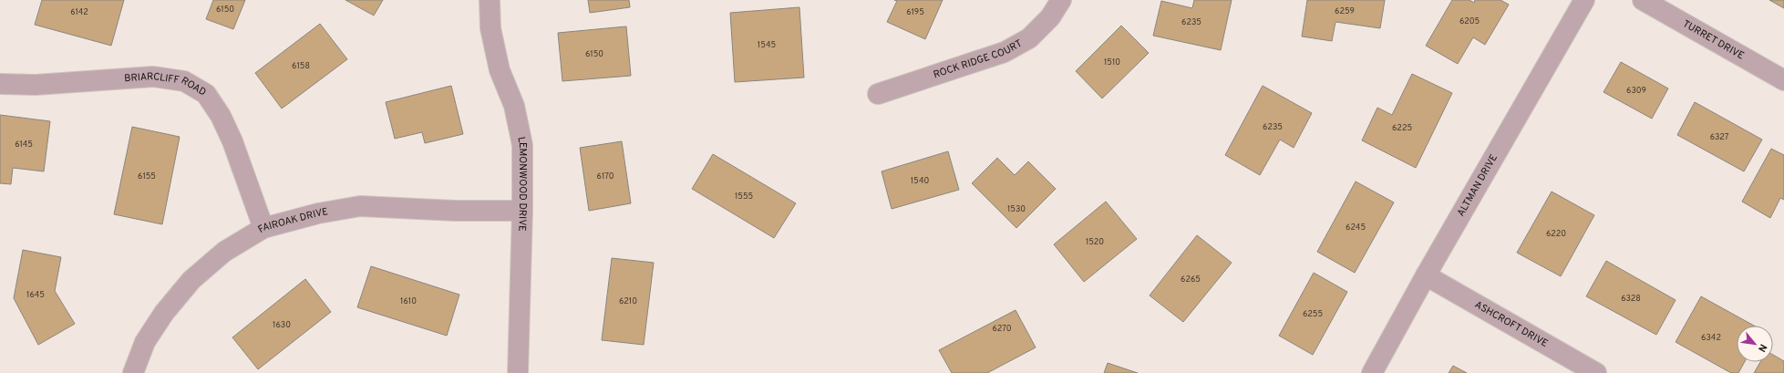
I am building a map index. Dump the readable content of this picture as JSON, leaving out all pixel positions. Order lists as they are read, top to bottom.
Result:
{
  "streets": {
    "street": [
      "TURRET DRIVE",
      "ROCK RIDGE COURT",
      "BRIARCLIFF ROAD",
      "LEMONWOOD DRIVE",
      "ALTMAN DRIVE",
      "FAIROAK DRIVE",
      "ASHCROFT DRIVE"
    ]
  },
  "crossings": [
    ["BRIARCLIFF ROAD", "FAIROAK DRIVE"],
    ["LEMONWOOD DRIVE", "FAIROAK DRIVE"],
    ["ALTMAN DRIVE", "ASHCROFT DRIVE"]
  ],
  "house_numbers": [
    "6150",
    "6259",
    "6142",
    "6195",
    "6205",
    "6235",
    "1545",
    "6150",
    "1510",
    "6158",
    "6309",
    "6235",
    "6225",
    "6327",
    "6145",
    "6155",
    "6170",
    "1540",
    "1555",
    "1530",
    "6245",
    "6220",
    "1520",
    "6265",
    "1645",
    "6328",
    "1610",
    "6210",
    "6255",
    "1630",
    "6270",
    "6342"
  ],
  "north": "bottom right"
}
